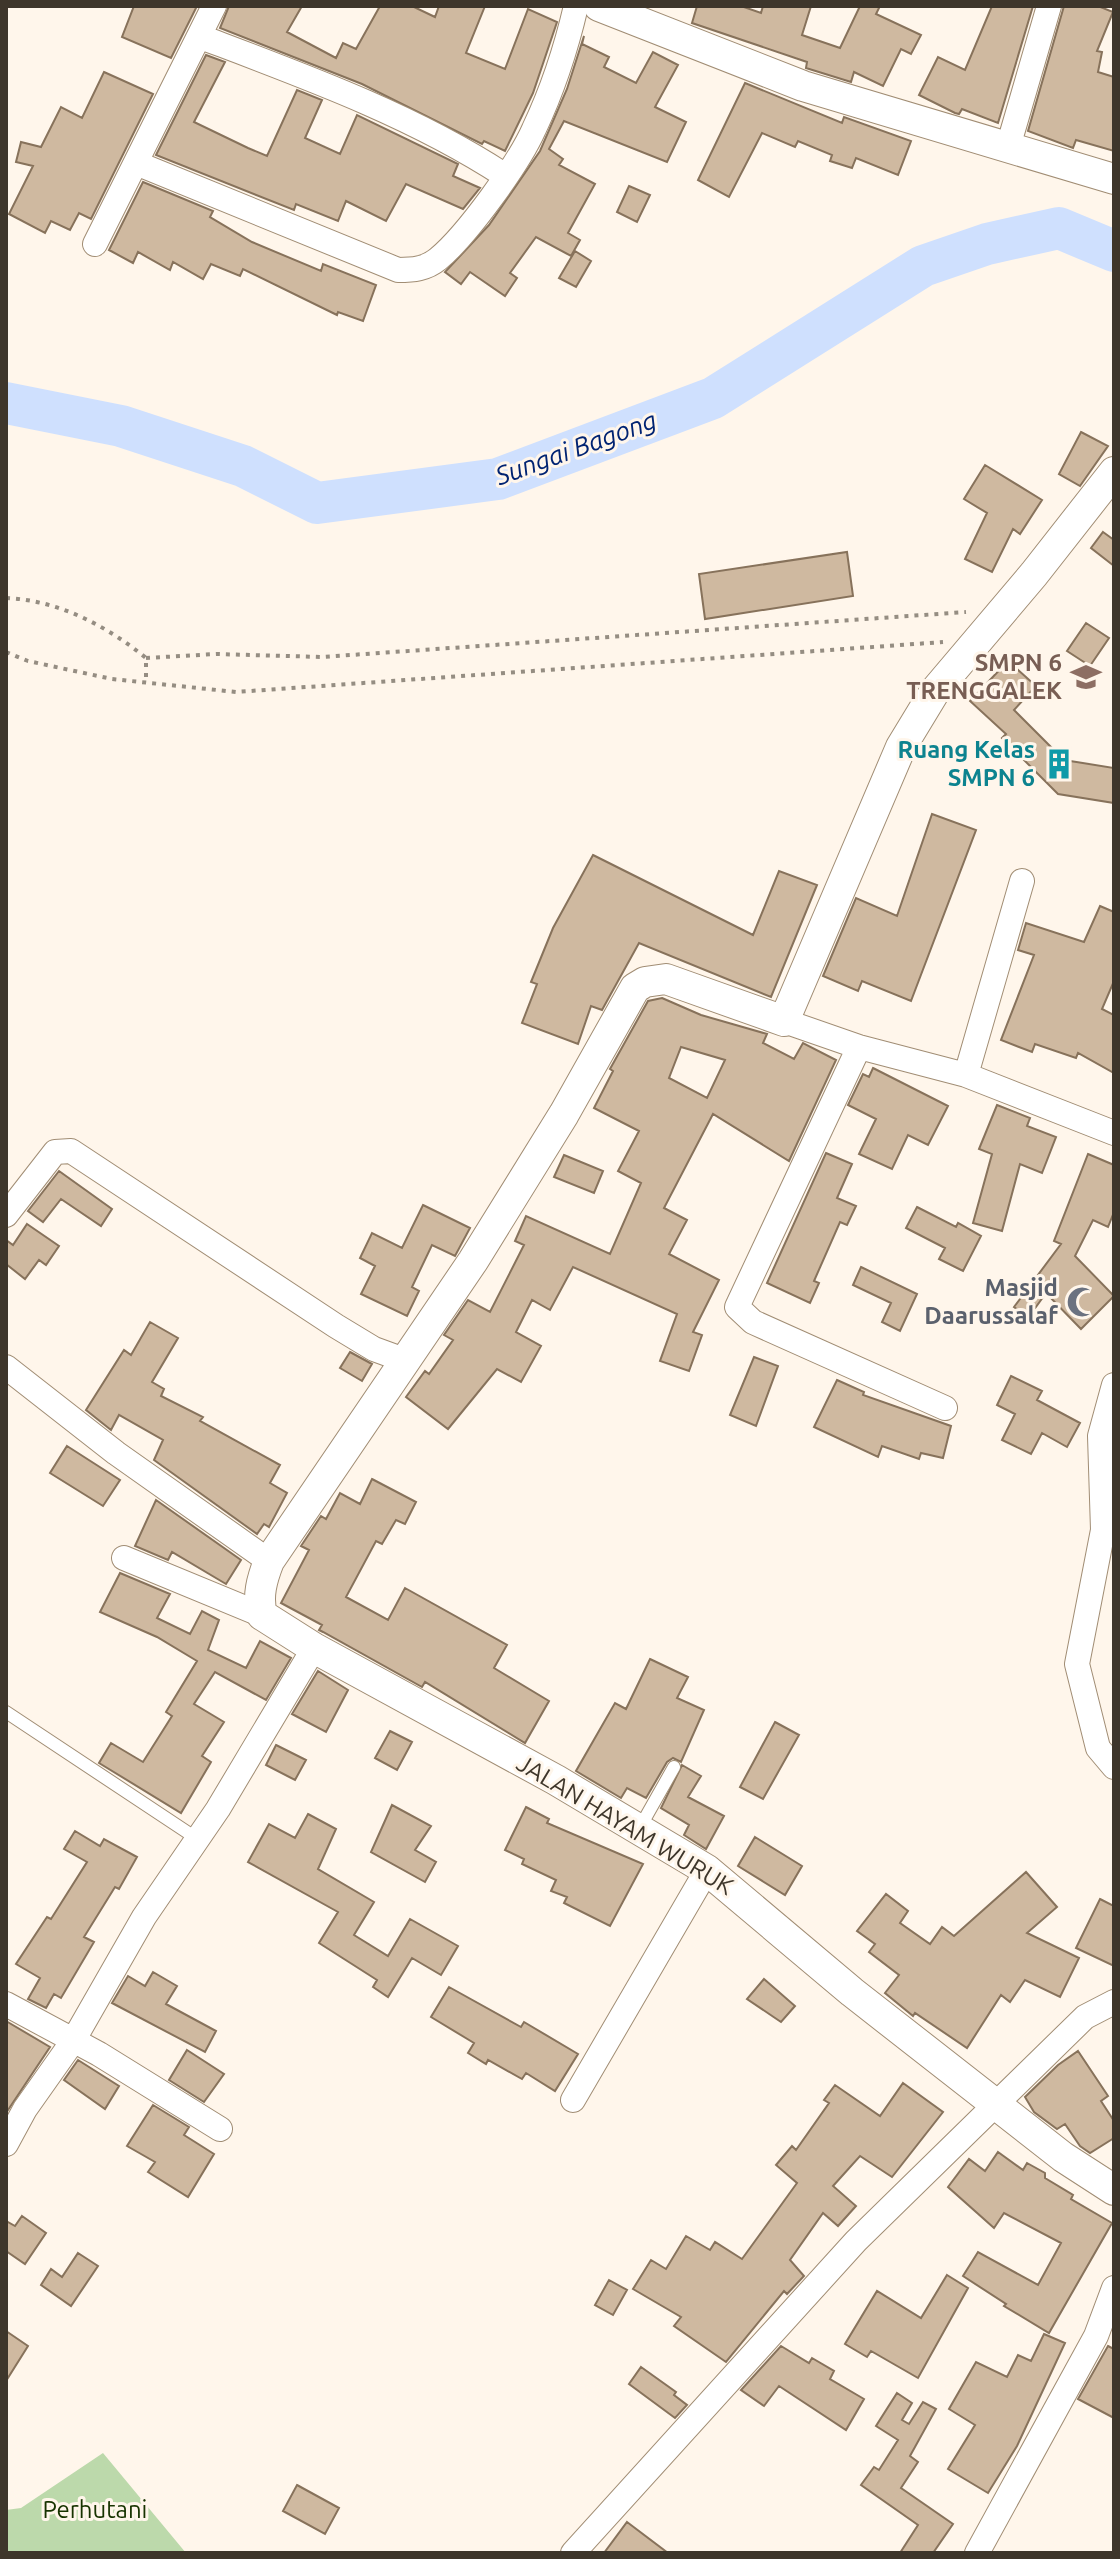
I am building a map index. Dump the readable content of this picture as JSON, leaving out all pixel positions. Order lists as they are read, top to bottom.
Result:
{
  "streets": {
    "street": ["JALAN HAYAM WURUK"]
  },
  "water": ["Sungai Bagong"],
  "parks": ["Perhutani"],
  "places": {
    "school or university": ["SMPN 6 TRENGGALEK"],
    "building": ["Ruang Kelas SMPN 6"],
    "mosque": ["Masjid Daarussalaf"]
  }
}
